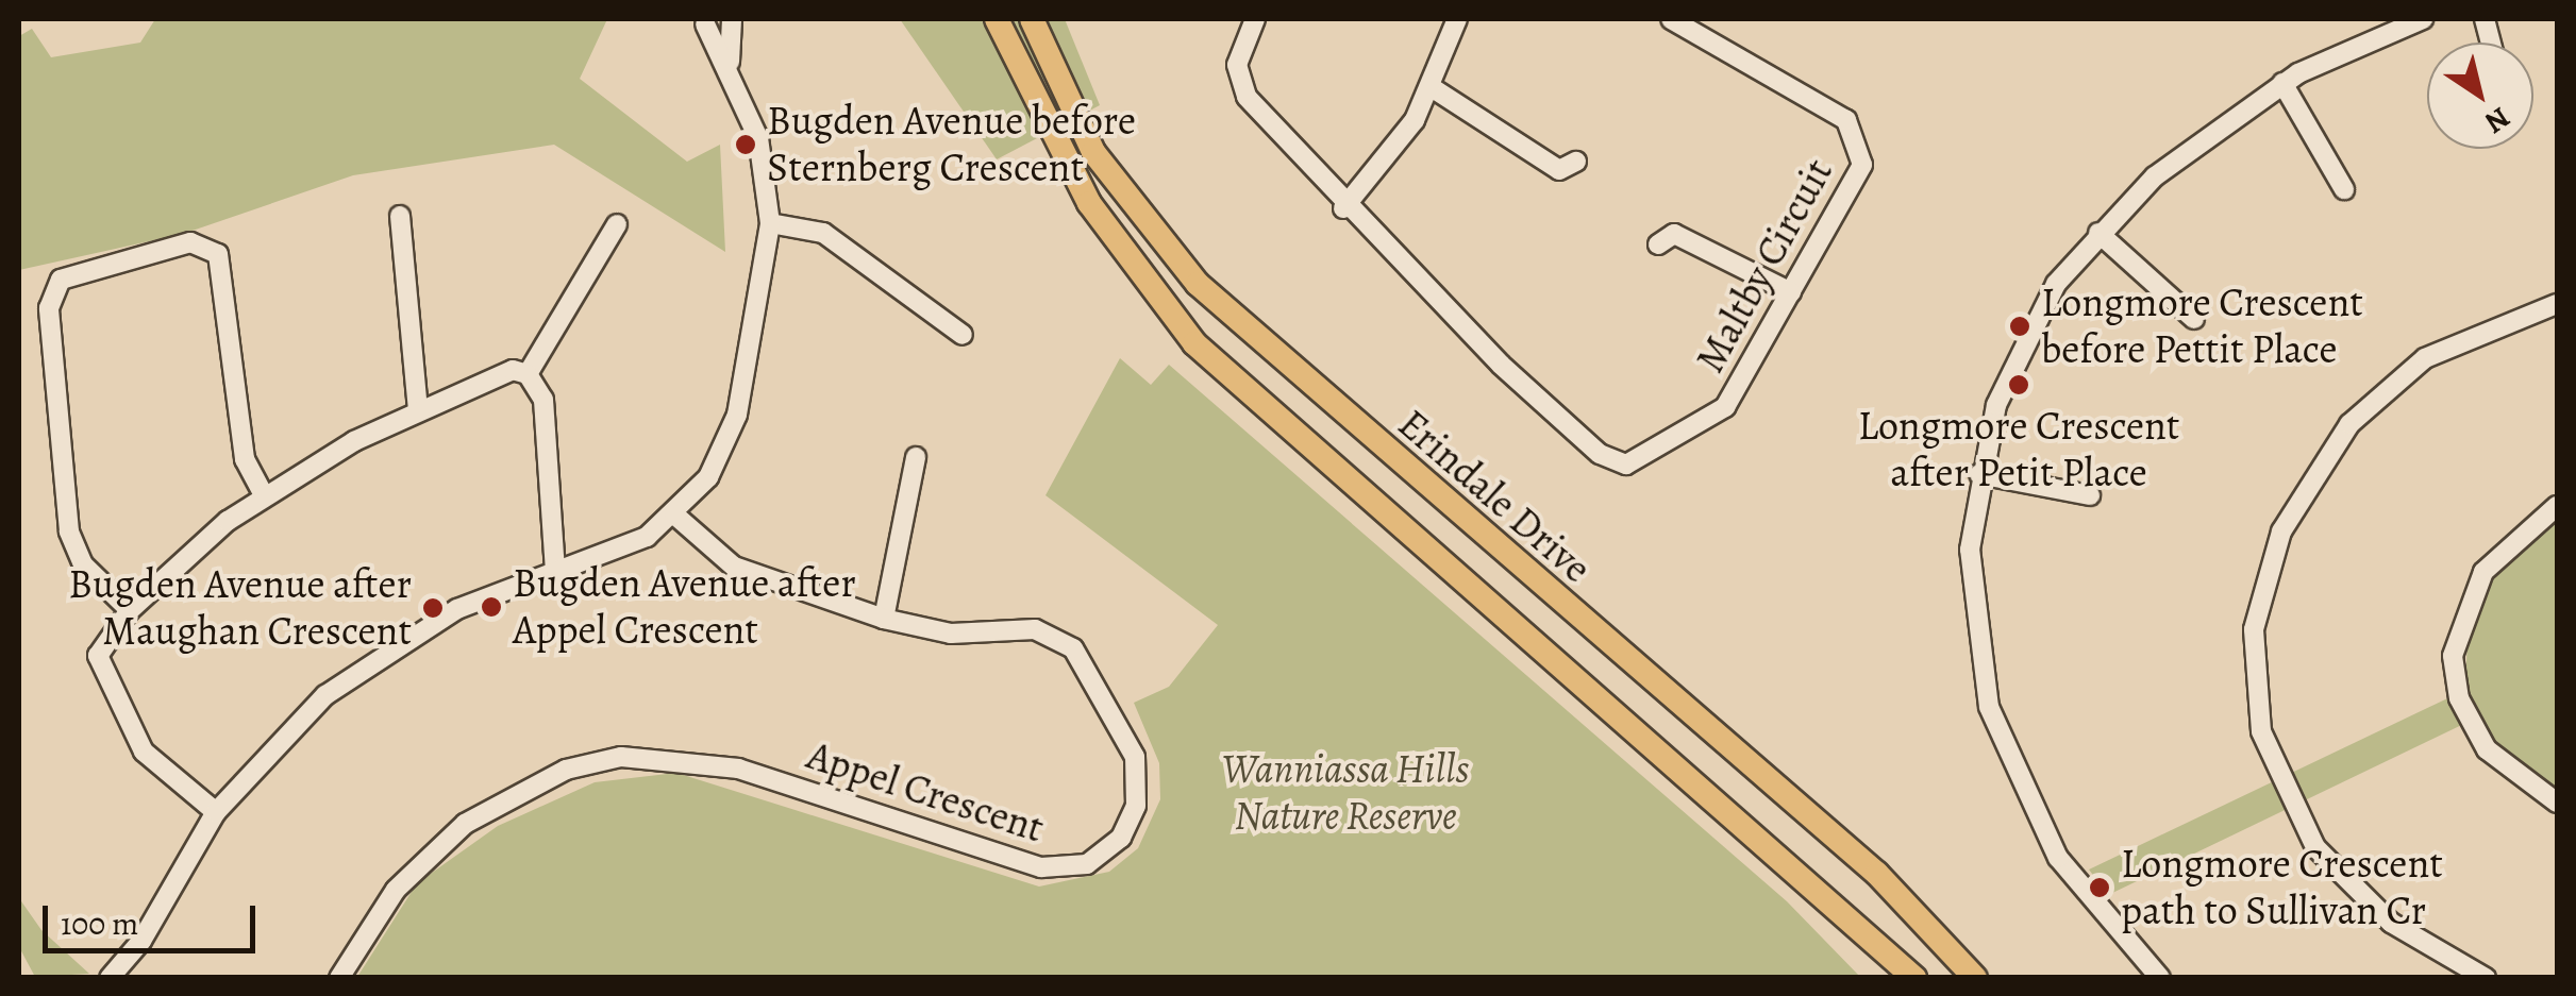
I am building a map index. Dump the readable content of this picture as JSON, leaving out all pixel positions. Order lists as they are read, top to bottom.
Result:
{
  "streets": {
    "main road": ["Erindale Drive"],
    "street": ["Maltby Circuit", "Appel Crescent"]
  },
  "parks": ["Wanniassa Hills Nature Reserve"],
  "places": [
    "Bugden Avenue before Sternberg Crescent",
    "Longmore Crescent before Pettit Place",
    "Longmore Crescent after Petit Place",
    "Bugden Avenue after Appel Crescent",
    "Bugden Avenue after Maughan Crescent",
    "Longmore Crescent path to Sullivan Cr"
  ],
  "scale_bar": "100 m",
  "north": "bottom right"
}
